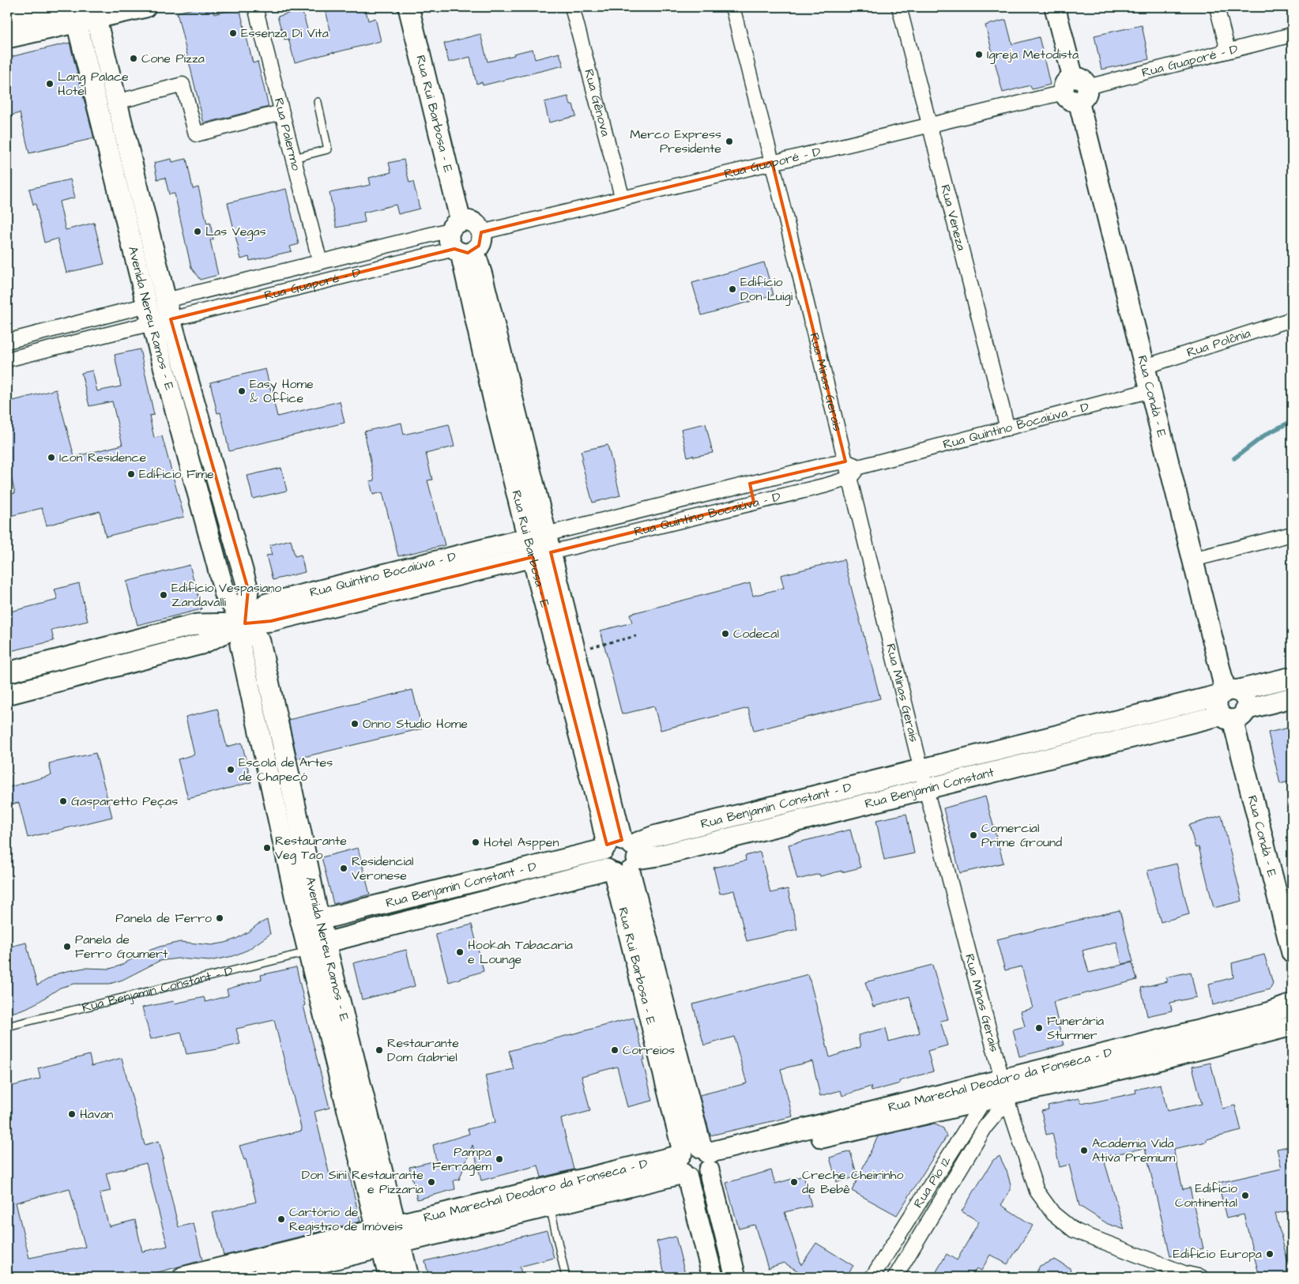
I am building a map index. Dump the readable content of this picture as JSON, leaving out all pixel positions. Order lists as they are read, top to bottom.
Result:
{
  "streets": {
    "street": [
      "Rua Guaporé - D",
      "Rua Gênova",
      "Rua Rui Barbosa - E",
      "Rua Palermo",
      "Rua Veneza",
      "Avenida Nereu Ramos - E",
      "Rua Polônia",
      "Rua Minas Gerais",
      "Rua Condá - E",
      "Rua Quintino Bocaiúva - D",
      "Rua Benjamin Constant",
      "Rua Benjamin Constant - D",
      "Rua Marechal Deodoro da Fonseca - D",
      "Rua Pio 12"
    ]
  },
  "crossings": [
    ["Rua Guaporé - D", "Rua Gênova"],
    ["Rua Guaporé - D", "Rua Rui Barbosa - E"],
    ["Rua Guaporé - D", "Rua Palermo"],
    ["Rua Guaporé - D", "Rua Veneza"],
    ["Rua Guaporé - D", "Avenida Nereu Ramos - E"],
    ["Rua Guaporé - D", "Rua Minas Gerais"],
    ["Rua Guaporé - D", "Rua Condá - E"],
    ["Rua Rui Barbosa - E", "Rua Quintino Bocaiúva - D"],
    ["Rua Rui Barbosa - E", "Rua Benjamin Constant"],
    ["Rua Rui Barbosa - E", "Rua Benjamin Constant - D"],
    ["Rua Rui Barbosa - E", "Rua Marechal Deodoro da Fonseca - D"],
    ["Rua Veneza", "Rua Quintino Bocaiúva - D"],
    ["Avenida Nereu Ramos - E", "Rua Quintino Bocaiúva - D"],
    ["Avenida Nereu Ramos - E", "Rua Benjamin Constant - D"],
    ["Avenida Nereu Ramos - E", "Rua Marechal Deodoro da Fonseca - D"],
    ["Rua Polônia", "Rua Condá - E"],
    ["Rua Minas Gerais", "Rua Quintino Bocaiúva - D"],
    ["Rua Minas Gerais", "Rua Benjamin Constant"],
    ["Rua Minas Gerais", "Rua Benjamin Constant - D"],
    ["Rua Minas Gerais", "Rua Marechal Deodoro da Fonseca - D"],
    ["Rua Minas Gerais", "Rua Pio 12"],
    ["Rua Condá - E", "Rua Quintino Bocaiúva - D"],
    ["Rua Condá - E", "Rua Benjamin Constant"],
    ["Rua Benjamin Constant", "Rua Benjamin Constant - D"],
    ["Rua Marechal Deodoro da Fonseca - D", "Rua Pio 12"]
  ],
  "places": [
    "Essenza Di Vita",
    "Igreja Metodista",
    "Cone Pizza",
    "Lang Palace Hotel",
    "Merco Express Presidente",
    "Las Vegas",
    "Edifício Don Luigi",
    "Easy Home & Office",
    "Icon Residence",
    "Edíficio Fime",
    "Edifício Vespasiano Zandavalli",
    "Codecal",
    "Onno Studio Home",
    "Escola de Artes de Chapecó",
    "Gasparetto Peças",
    "Comercial Prime Ground",
    "Hotel Asppen",
    "Restaurante Veg Tao",
    "Residencial Veronese",
    "Panela de Ferro",
    "Panela de Ferro Goumert",
    "Hookah Tabacaria e Lounge",
    "Funerária Sturmer",
    "Restaurante Dom Gabriel",
    "Correios",
    "Havan",
    "Academia Vida Ativa Premium",
    "Pampa Ferragem",
    "Don Sini Restaurante e Pizzaria",
    "Creche Cheirinho de Bebê",
    "Edifício Continental",
    "Cartório de Registro de Imóveis",
    "Edifício Europa"
  ]
}
